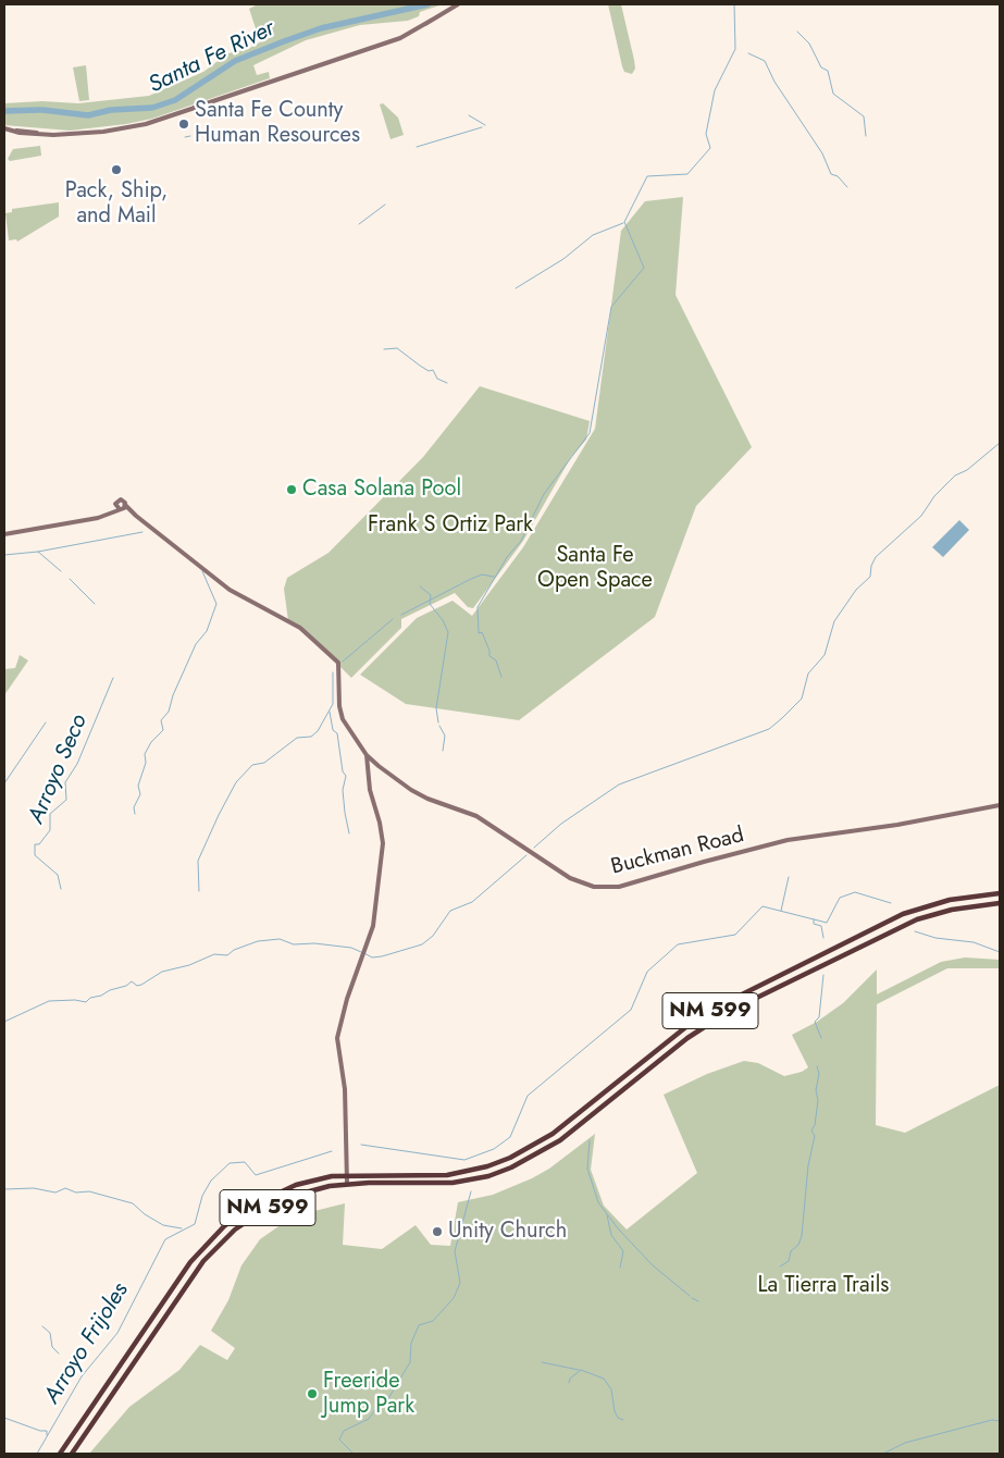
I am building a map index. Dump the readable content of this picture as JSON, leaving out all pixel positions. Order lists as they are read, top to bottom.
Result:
{
  "streets": {
    "highway": ["NM 599"],
    "street": ["Buckman Road"]
  },
  "water": ["Santa Fe River", "Arroyo Seco", "Arroyo Frijoles"],
  "parks": ["Frank S Ortiz Park", "Santa Fe Open Space", "La Tierra Trails"],
  "places": [
    "Santa Fe County Human Resources",
    "Pack, Ship, and Mail",
    "Casa Solana Pool",
    "Unity Church",
    "Freeride Jump Park"
  ]
}
